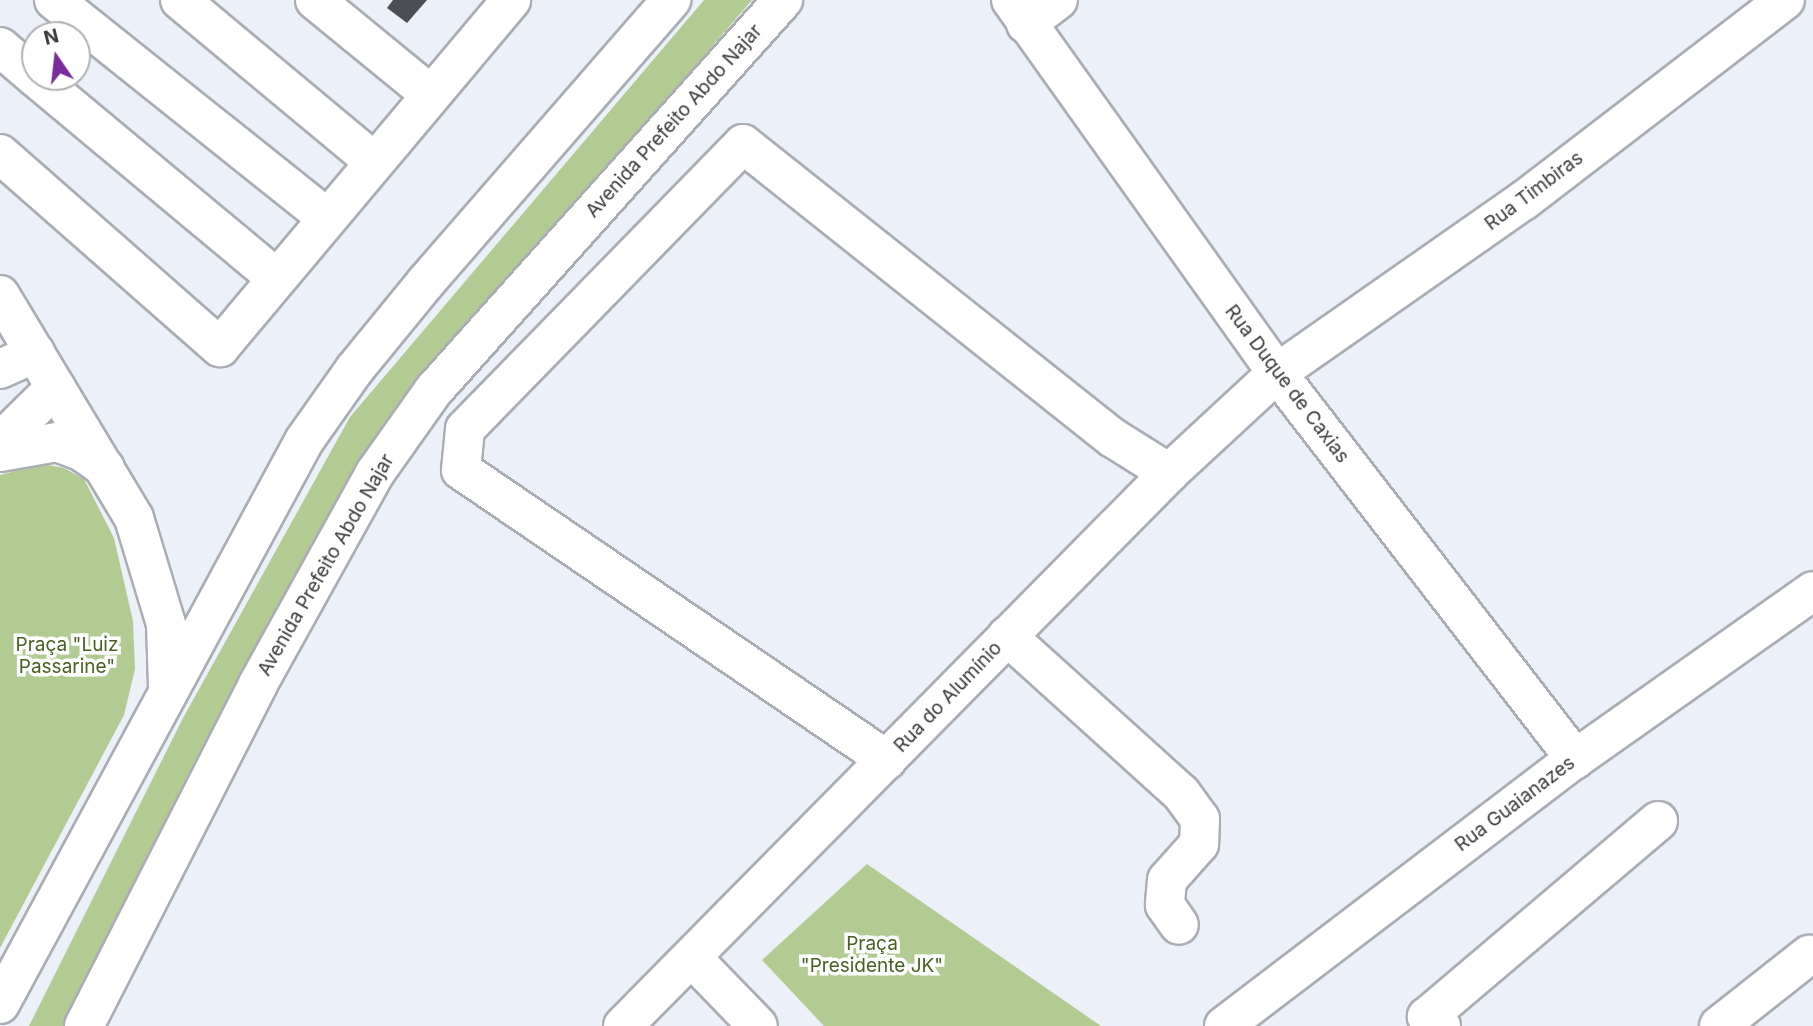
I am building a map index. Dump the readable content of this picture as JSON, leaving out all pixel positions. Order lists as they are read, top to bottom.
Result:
{
  "streets": {
    "street": [
      "Avenida Prefeito Abdo Najar",
      "Rua Timbiras",
      "Rua Duque de Caxias",
      "Rua do Alumínio",
      "Rua Guaianazes"
    ]
  },
  "crossings": [
    ["Rua Timbiras", "Rua Duque de Caxias"],
    ["Rua Timbiras", "Rua do Alumínio"],
    ["Rua Duque de Caxias", "Rua do Alumínio"],
    ["Rua Duque de Caxias", "Rua Guaianazes"]
  ],
  "parks": ["Praça \"Luiz Passarine\"", "Praça \"Presidente JK\""],
  "north": "top"
}
